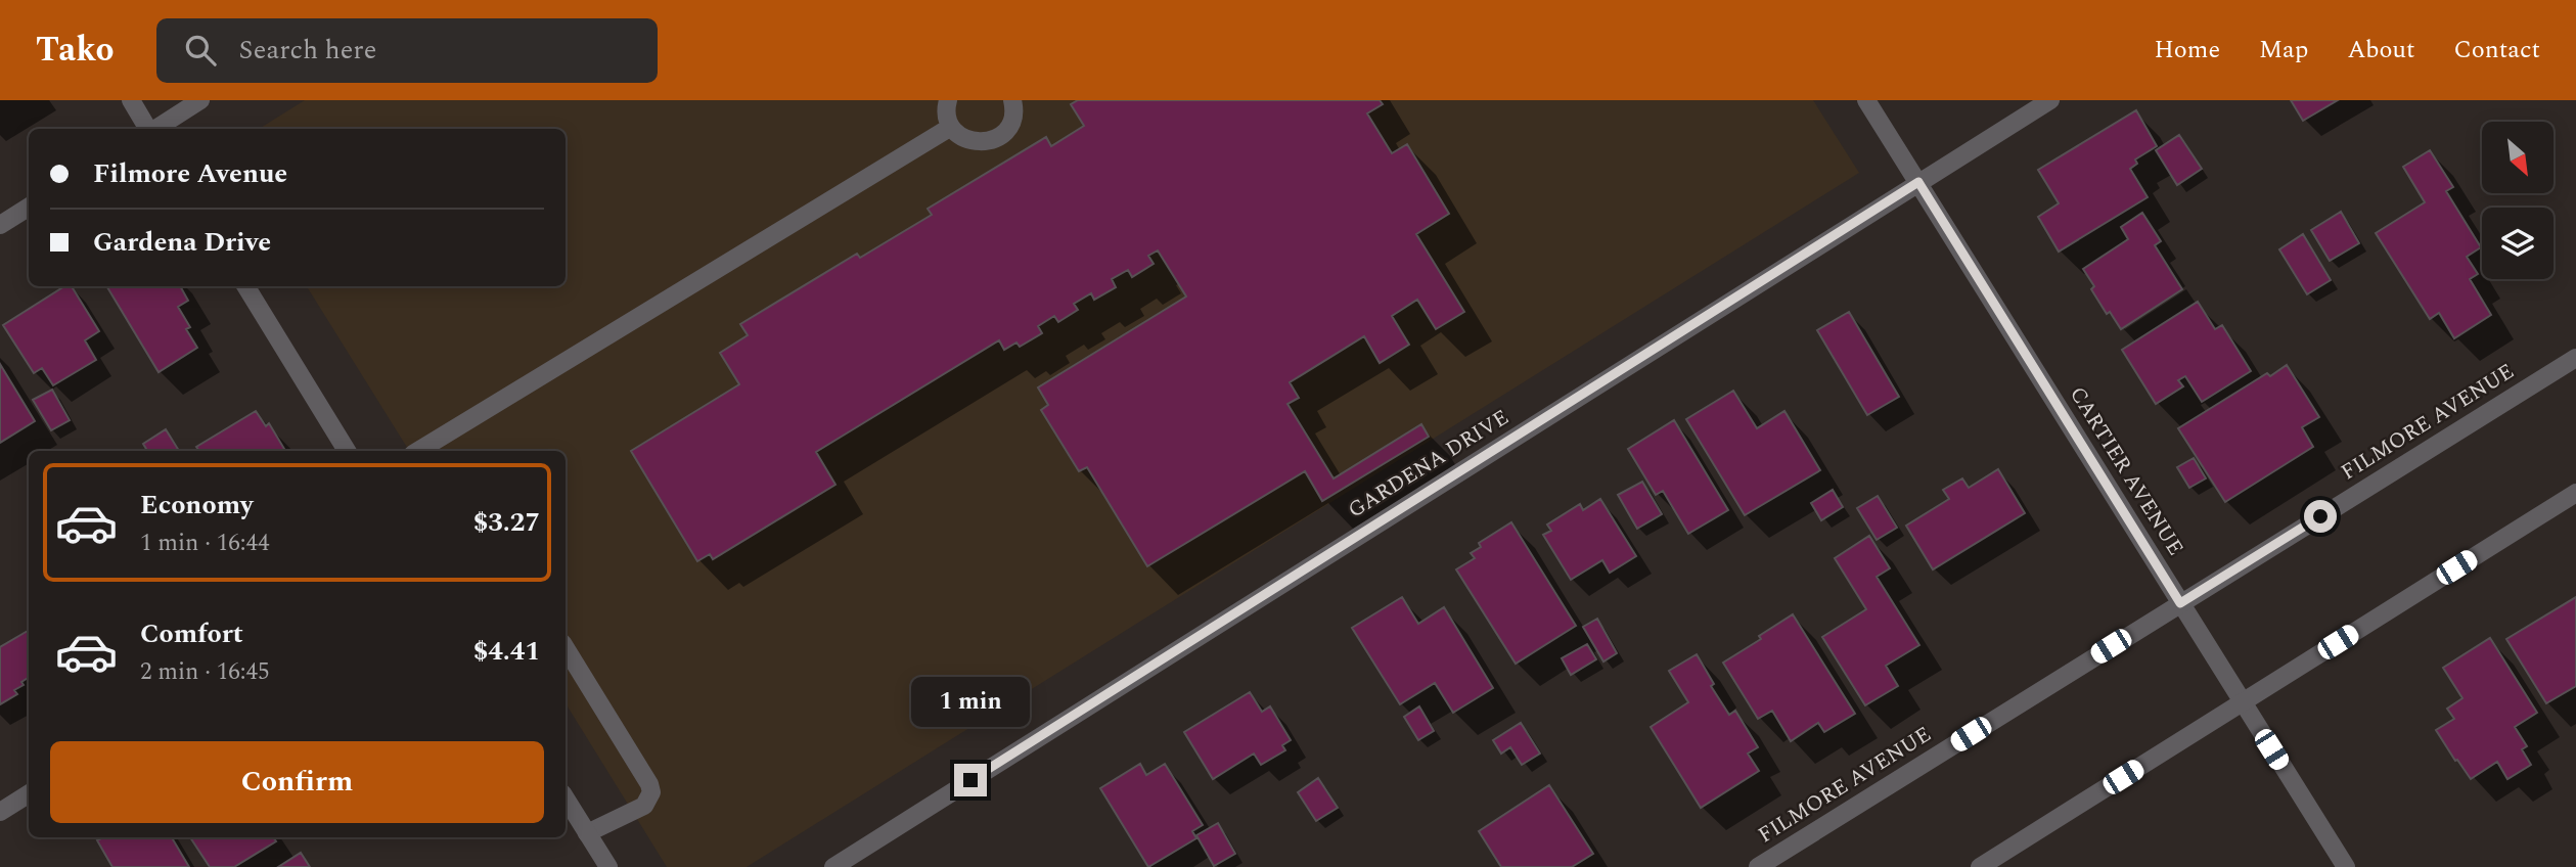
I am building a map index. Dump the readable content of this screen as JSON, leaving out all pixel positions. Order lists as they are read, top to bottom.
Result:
{
  "streets": {
    "street": ["FILMORE AVENUE", "GARDENA DRIVE", "CARTIER AVENUE"]
  },
  "crossings": [
    ["FILMORE AVENUE", "CARTIER AVENUE"],
    ["GARDENA DRIVE", "CARTIER AVENUE"]
  ],
  "north": "bottom right",
  "page": {
    "header": "Tako",
    "search": "Search here",
    "nav": [
      "Home",
      "Map",
      "About",
      "Contact"
    ],
    "banner": ["Filmore Avenue", "Gardena Drive"],
    "list": [
      {
        "name": "Economy",
        "note": "1 min · 16:44",
        "value": "$3.27"
      },
      {
        "name": "Comfort",
        "note": "2 min · 16:45",
        "value": "$4.41"
      }
    ],
    "bubble": "1 min",
    "buttons": "Confirm"
  }
}
